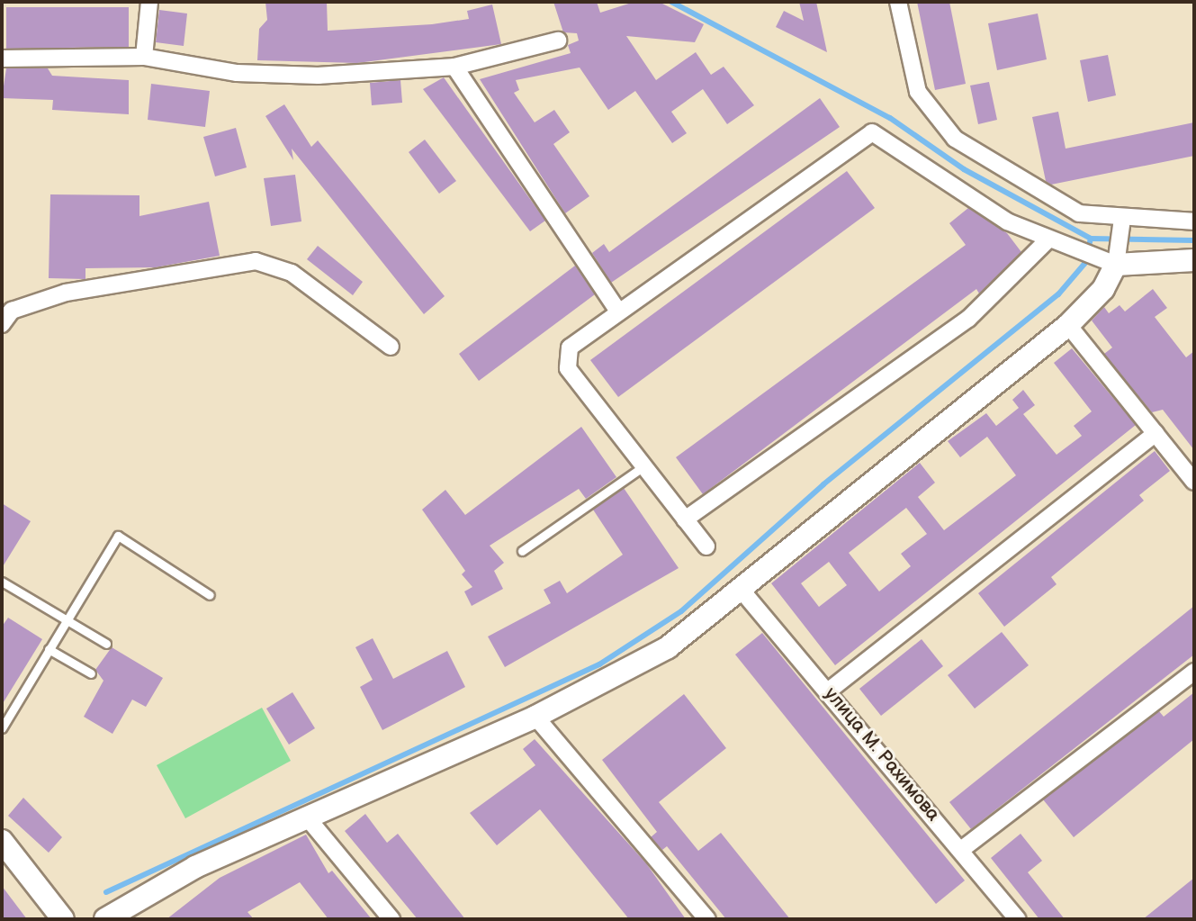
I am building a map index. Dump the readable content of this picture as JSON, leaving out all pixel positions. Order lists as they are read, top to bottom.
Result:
{
  "streets": {
    "street": ["улица М. Рахимова"]
  }
}
